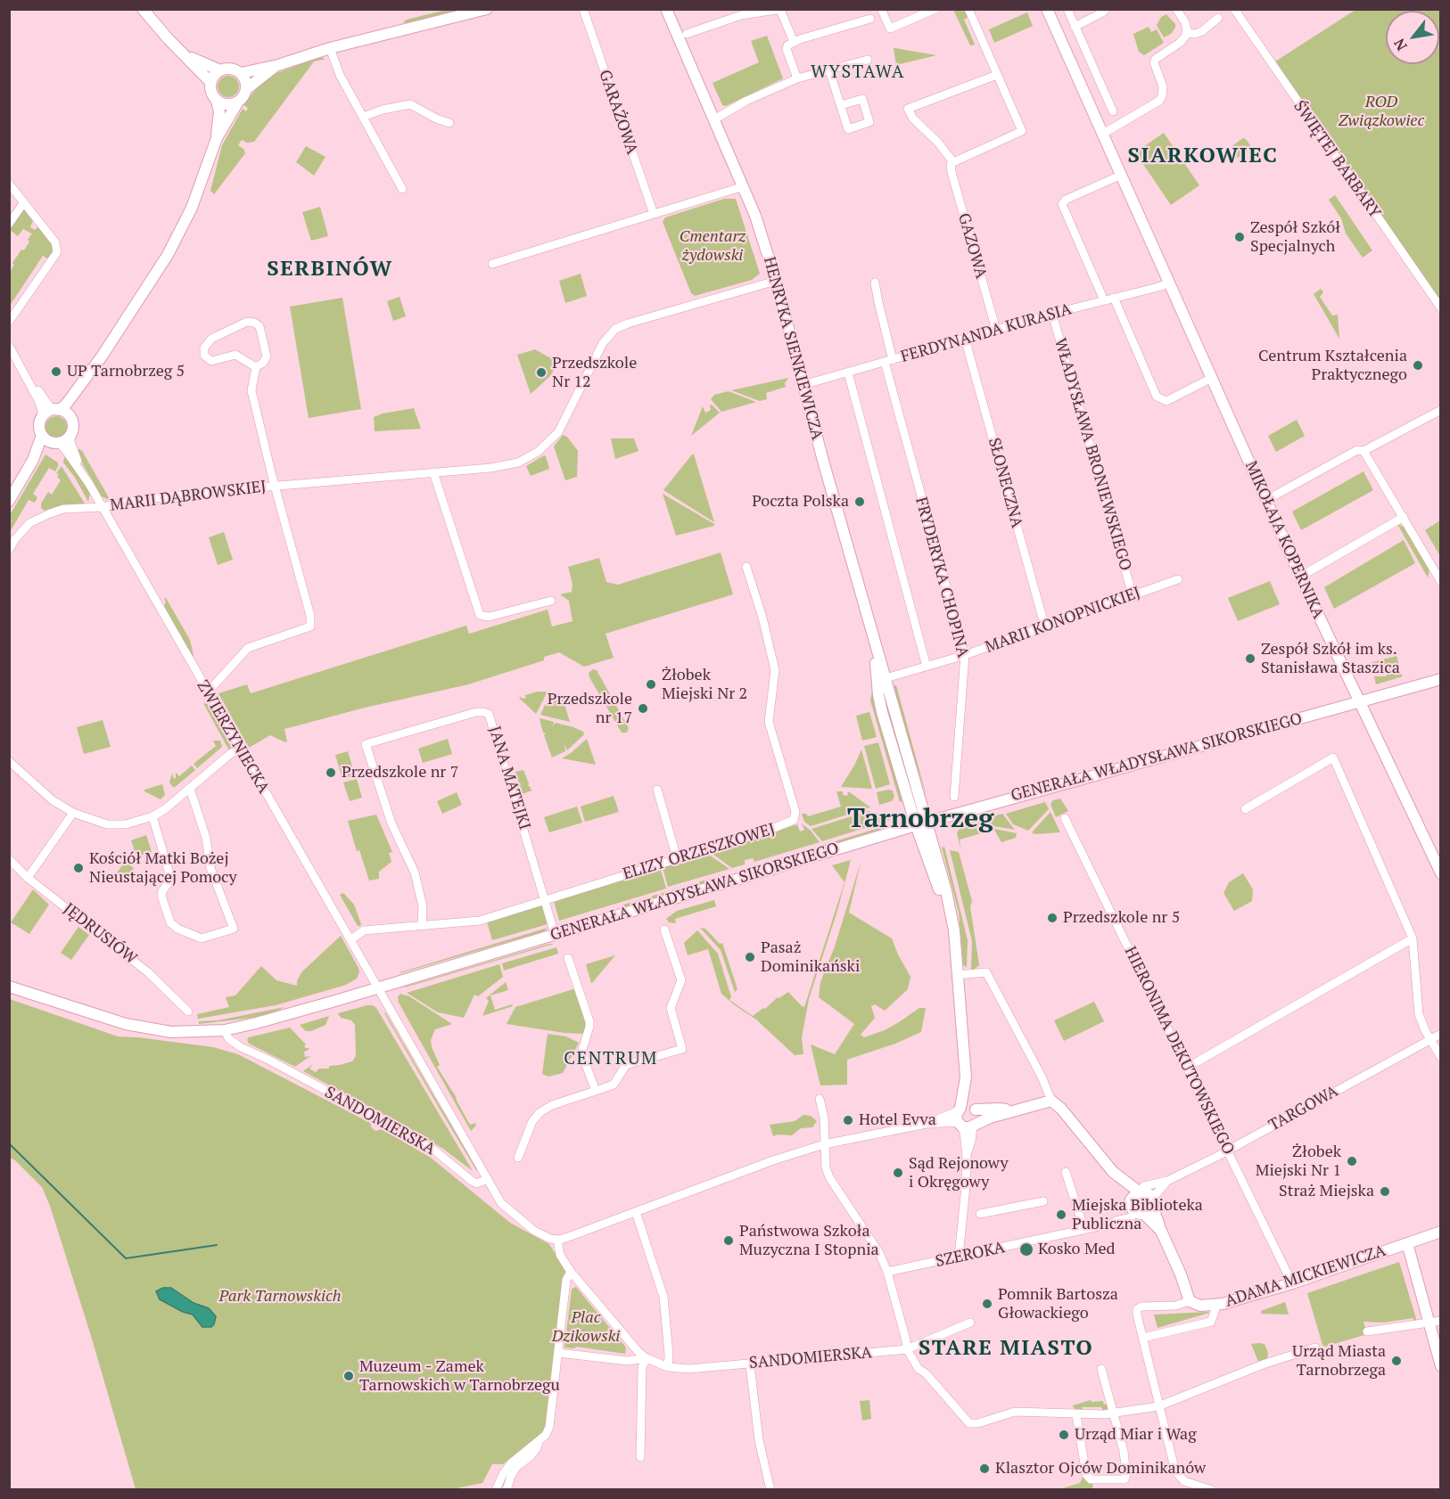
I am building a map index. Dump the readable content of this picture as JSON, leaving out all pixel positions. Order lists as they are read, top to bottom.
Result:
{
  "streets": {
    "street": [
      "GARAŻOWA",
      "ŚWIĘTEJ BARBARY",
      "GAZOWA",
      "FERDYNANDA KURASIA",
      "HENRYKA SIENKIEWICZA",
      "WŁADYSŁAWA BRONIEWSKIEGO",
      "SŁONECZNA",
      "MARII DĄBROWSKIEJ",
      "MIKOŁAJA KOPERNIKA",
      "FRYDERYKA CHOPINA",
      "MARII KONOPNICKIEJ",
      "ZWIERZYNIECKA",
      "GENERAŁA WŁADYSŁAWA SIKORSKIEGO",
      "JANA MATEJKI",
      "ELIZY ORZESZKOWEJ",
      "JĘDRUSIÓW",
      "HIERONIMA DEKUTOWSKIEGO",
      "TARGOWA",
      "SANDOMIERSKA",
      "SZEROKA",
      "ADAMA MICKIEWICZA"
    ]
  },
  "crossings": [
    ["GAZOWA", "FERDYNANDA KURASIA"],
    ["FERDYNANDA KURASIA", "HENRYKA SIENKIEWICZA"],
    ["FERDYNANDA KURASIA", "WŁADYSŁAWA BRONIEWSKIEGO"],
    ["FERDYNANDA KURASIA", "SŁONECZNA"],
    ["FERDYNANDA KURASIA", "MIKOŁAJA KOPERNIKA"],
    ["FERDYNANDA KURASIA", "FRYDERYKA CHOPINA"],
    ["HENRYKA SIENKIEWICZA", "MARII DĄBROWSKIEJ"],
    ["HENRYKA SIENKIEWICZA", "MARII KONOPNICKIEJ"],
    ["HENRYKA SIENKIEWICZA", "GENERAŁA WŁADYSŁAWA SIKORSKIEGO"],
    ["WŁADYSŁAWA BRONIEWSKIEGO", "MARII KONOPNICKIEJ"],
    ["SŁONECZNA", "MARII KONOPNICKIEJ"],
    ["MARII DĄBROWSKIEJ", "ZWIERZYNIECKA"],
    ["MIKOŁAJA KOPERNIKA", "GENERAŁA WŁADYSŁAWA SIKORSKIEGO"],
    ["FRYDERYKA CHOPINA", "MARII KONOPNICKIEJ"],
    ["ZWIERZYNIECKA", "GENERAŁA WŁADYSŁAWA SIKORSKIEGO"],
    ["ZWIERZYNIECKA", "ELIZY ORZESZKOWEJ"],
    ["ZWIERZYNIECKA", "SANDOMIERSKA"],
    ["GENERAŁA WŁADYSŁAWA SIKORSKIEGO", "JANA MATEJKI"],
    ["GENERAŁA WŁADYSŁAWA SIKORSKIEGO", "SANDOMIERSKA"],
    ["JANA MATEJKI", "ELIZY ORZESZKOWEJ"],
    ["HIERONIMA DEKUTOWSKIEGO", "TARGOWA"],
    ["HIERONIMA DEKUTOWSKIEGO", "ADAMA MICKIEWICZA"],
    ["TARGOWA", "SZEROKA"]
  ],
  "districts": [
    "WYSTAWA",
    "SIARKOWIEC",
    "SERBINÓW",
    "Tarnobrzeg",
    "CENTRUM",
    "STARE MIASTO"
  ],
  "parks": [
    "ROD Związkowiec",
    "Cmentarz żydowski",
    "Park Tarnowskich",
    "Plac Dzikowski"
  ],
  "places": [
    "Zespół Szkół Specjalnych",
    "Centrum Kształcenia Praktycznego",
    "UP Tarnobrzeg 5",
    "Przedszkole Nr 12",
    "Poczta Polska",
    "Zespół Szkół im ks. Stanisława Staszica",
    "Żłobek Miejski Nr 2",
    "Przedszkole nr 17",
    "Przedszkole nr 7",
    "Kościół Matki Bożej Nieustającej Pomocy",
    "Przedszkole nr 5",
    "Pasaż Dominikański",
    "Hotel Evva",
    "Żłobek Miejski Nr 1",
    "Sąd Rejonowy i Okręgowy",
    "Straż Miejska",
    "Miejska Biblioteka Publiczna",
    "Państwowa Szkoła Muzyczna I Stopnia",
    "Kosko Med",
    "Pomnik Bartosza Głowackiego",
    "Urząd Miasta Tarnobrzega",
    "Muzeum - Zamek Tarnowskich w Tarnobrzegu",
    "Urząd Miar i Wag",
    "Klasztor Ojców Dominikanów"
  ],
  "north": "bottom left"
}
